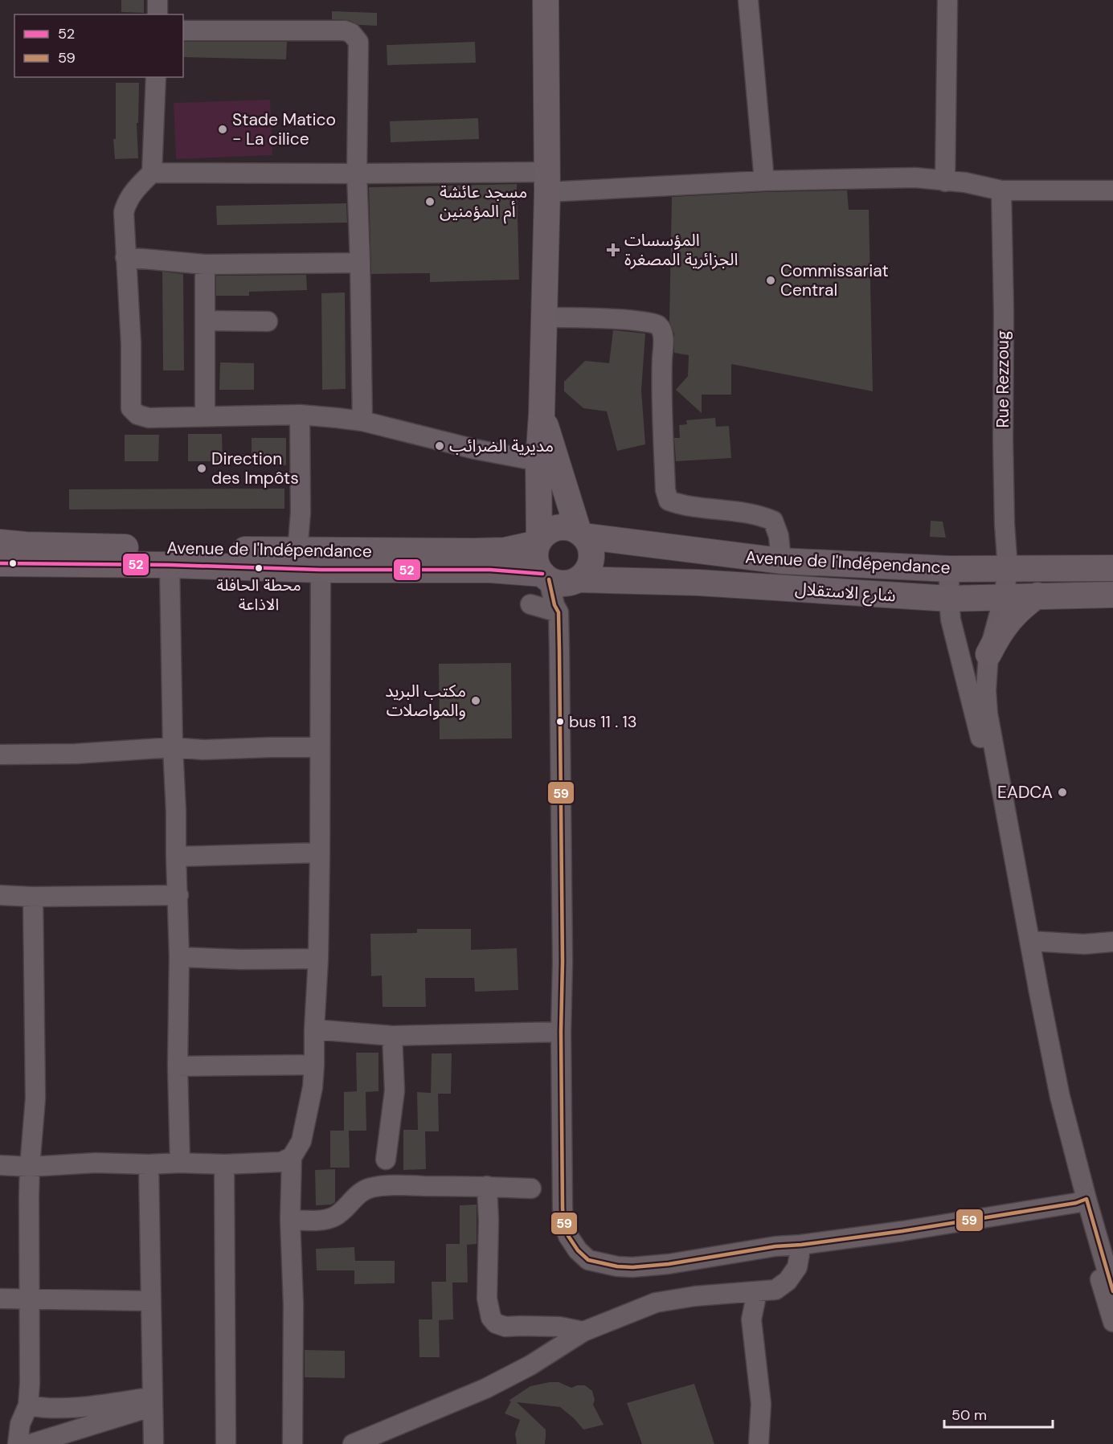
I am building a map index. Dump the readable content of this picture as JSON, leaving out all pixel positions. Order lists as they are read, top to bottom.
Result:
{
  "streets": {
    "main road": ["Avenue de l'Indépendance", "شارع الاستقلال"],
    "street": ["Rue Rezzoug"]
  },
  "crossings": [
    ["Rue Rezzoug", "Avenue de l'Indépendance"],
    ["Rue Rezzoug", "شارع الاستقلال"],
    ["Avenue de l'Indépendance", "شارع الاستقلال"]
  ],
  "places": {
    "other": [
      "Stade Matico - La cilice",
      "مسجد عائشة أم المؤمنين",
      "Commissariat Central",
      "مديرية الضرائب",
      "Direction des Impôts",
      "محطة الحافلة الاذاعة",
      "مكتب البريد والمواصلات",
      "bus 11 . 13",
      "EADCA"
    ],
    "health": ["المؤسسات الجزائرية المصغرة"]
  },
  "lines": ["transit line 52", "transit line 59"],
  "legend": ["52", "59"],
  "scale_bar": "50 m"
}
